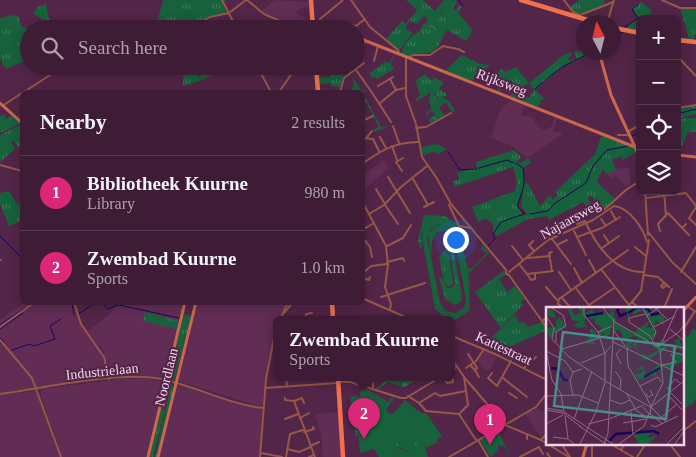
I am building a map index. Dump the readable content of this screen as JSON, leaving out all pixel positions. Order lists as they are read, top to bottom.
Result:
{
  "streets": {
    "street": [
      "Rijksweg",
      "Najaarsweg",
      "Kattestraat",
      "Industrielaan",
      "Noordlaan"
    ]
  },
  "crossings": [
    ["Industrielaan", "Noordlaan"]
  ],
  "north": "top",
  "page": {
    "map_buttons": ["+", "−"],
    "search": "Search here",
    "heading": ["Nearby", "2 results"],
    "list": [
      {
        "mark": "1",
        "name": "Bibliotheek Kuurne",
        "note": "Library",
        "value": "980 m"
      },
      {
        "mark": "2",
        "name": "Zwembad Kuurne",
        "note": "Sports",
        "value": "1.0 km"
      }
    ],
    "popup": ["Zwembad Kuurne", "Sports"],
    "pins": ["2", "1"]
  }
}
